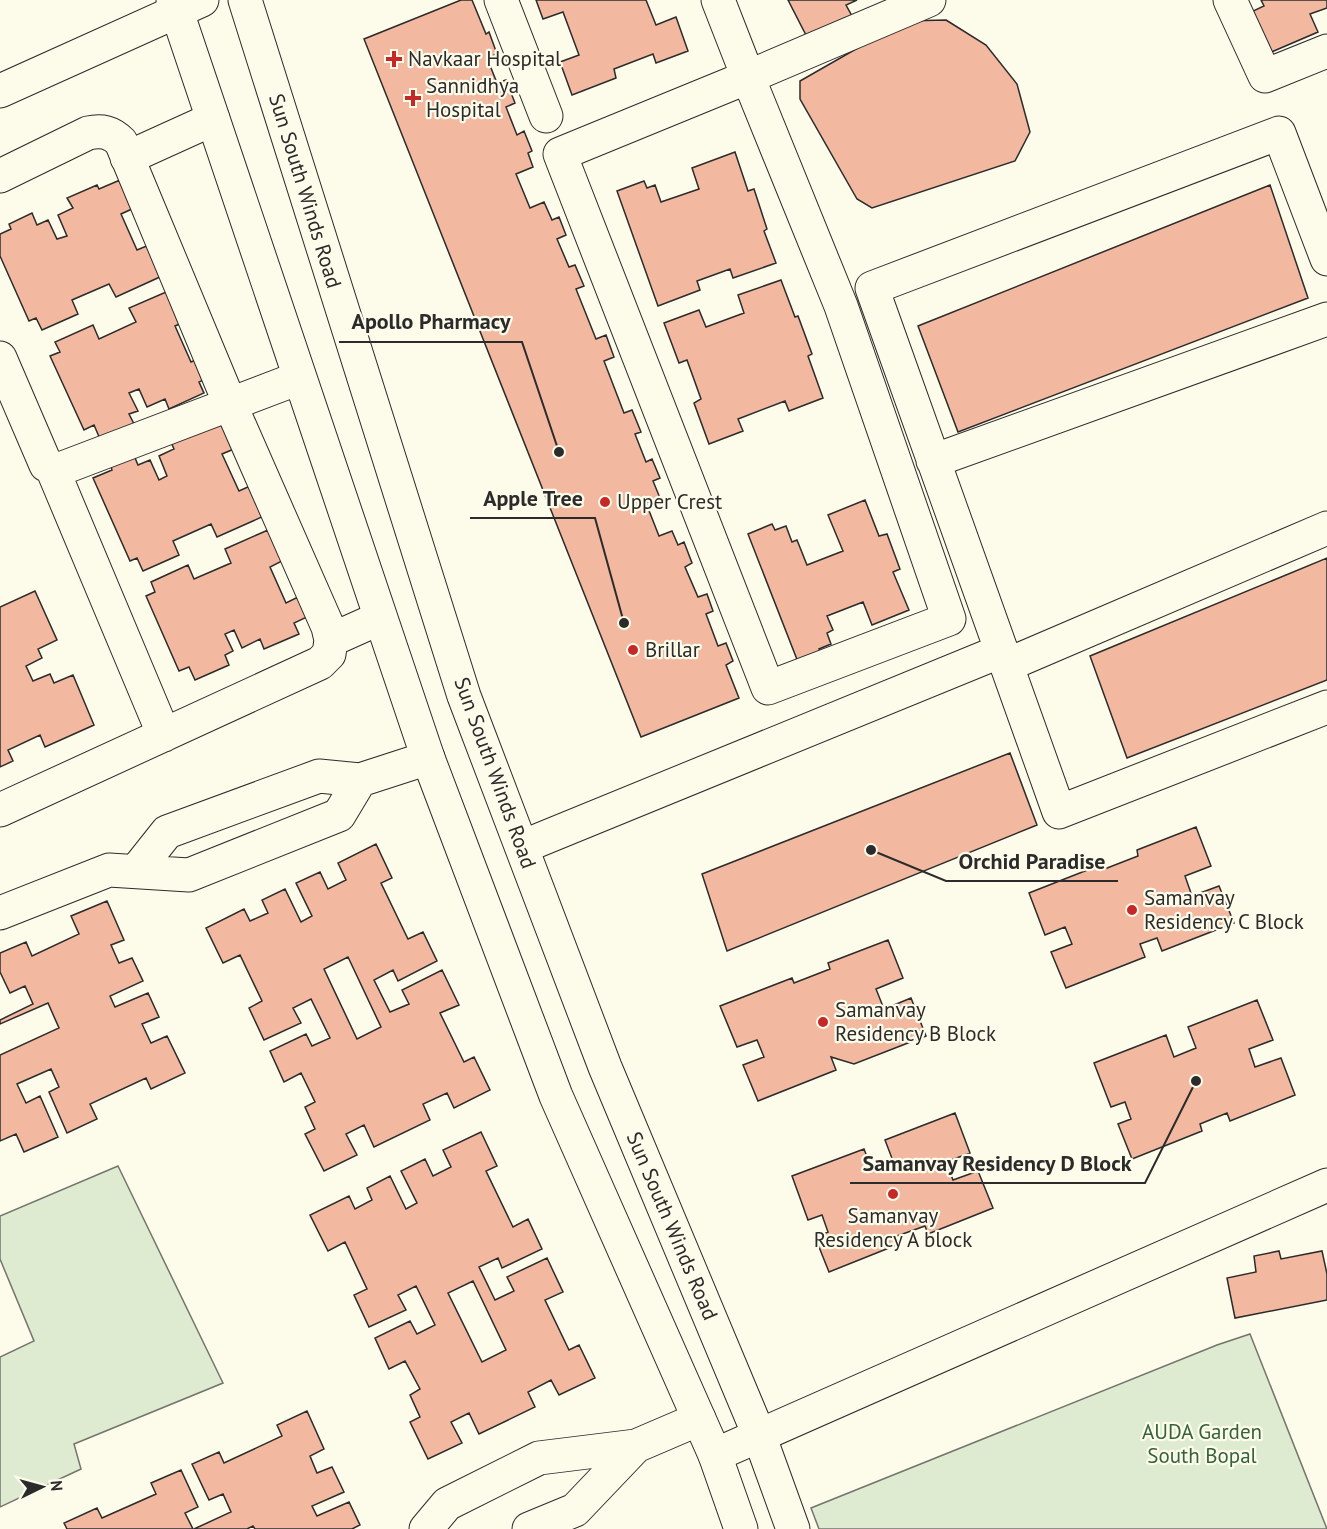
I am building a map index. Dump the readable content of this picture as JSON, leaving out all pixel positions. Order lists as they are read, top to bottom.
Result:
{
  "streets": {
    "street": ["Sun South Winds Road"]
  },
  "parks": ["AUDA Garden South Bopal"],
  "places": {
    "health": ["Navkaar Hospital", "Sannidhya Hospital"],
    "other": [
      "Apollo Pharmacy",
      "Upper Crest",
      "Apple Tree",
      "Brillar",
      "Orchid Paradise",
      "Samanvay Residency C Block",
      "Samanvay Residency B Block",
      "Samanvay Residency D Block",
      "Samanvay Residency A block"
    ]
  },
  "north": "right"
}
